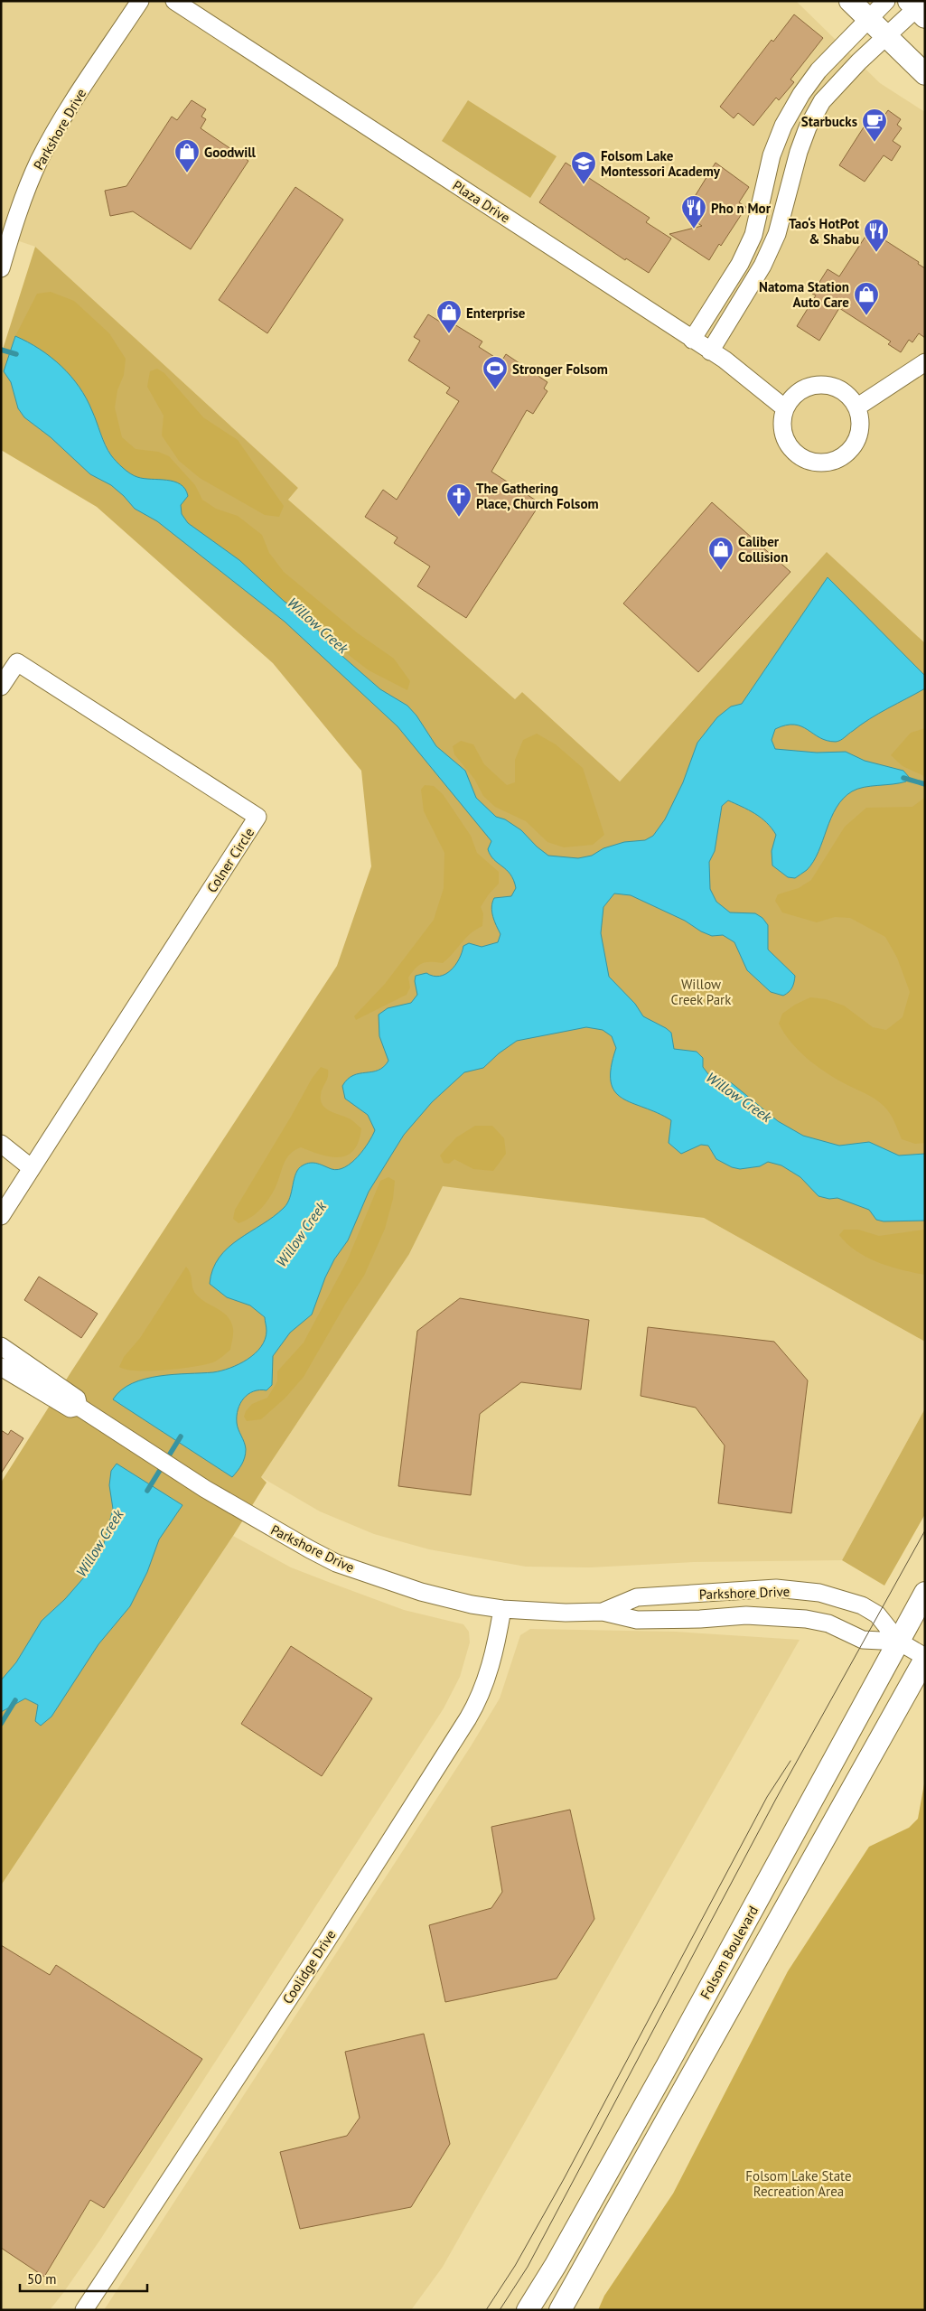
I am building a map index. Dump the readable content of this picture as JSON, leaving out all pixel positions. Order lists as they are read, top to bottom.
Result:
{
  "streets": {
    "main road": ["Folsom Boulevard"],
    "street": [
      "Parkshore Drive",
      "Plaza Drive",
      "Colner Circle",
      "Coolidge Drive"
    ]
  },
  "crossings": [
    ["Parkshore Drive", "Folsom Boulevard"],
    ["Parkshore Drive", "Coolidge Drive"]
  ],
  "water": ["Willow Creek"],
  "parks": ["Willow Creek Park", "Folsom Lake State Recreation Area"],
  "places": {
    "cafe": ["Starbucks"],
    "shop": [
      "Goodwill",
      "Natoma Station Auto Care",
      "Enterprise",
      "Caliber Collision"
    ],
    "school or university": ["Folsom Lake Montessori Academy"],
    "restaurant": ["Pho n Mor", "Tao‘s HotPot & Shabu"],
    "sports": ["Stronger Folsom"],
    "church": ["The Gathering Place, Church Folsom"]
  },
  "scale_bar": "50 m"
}
